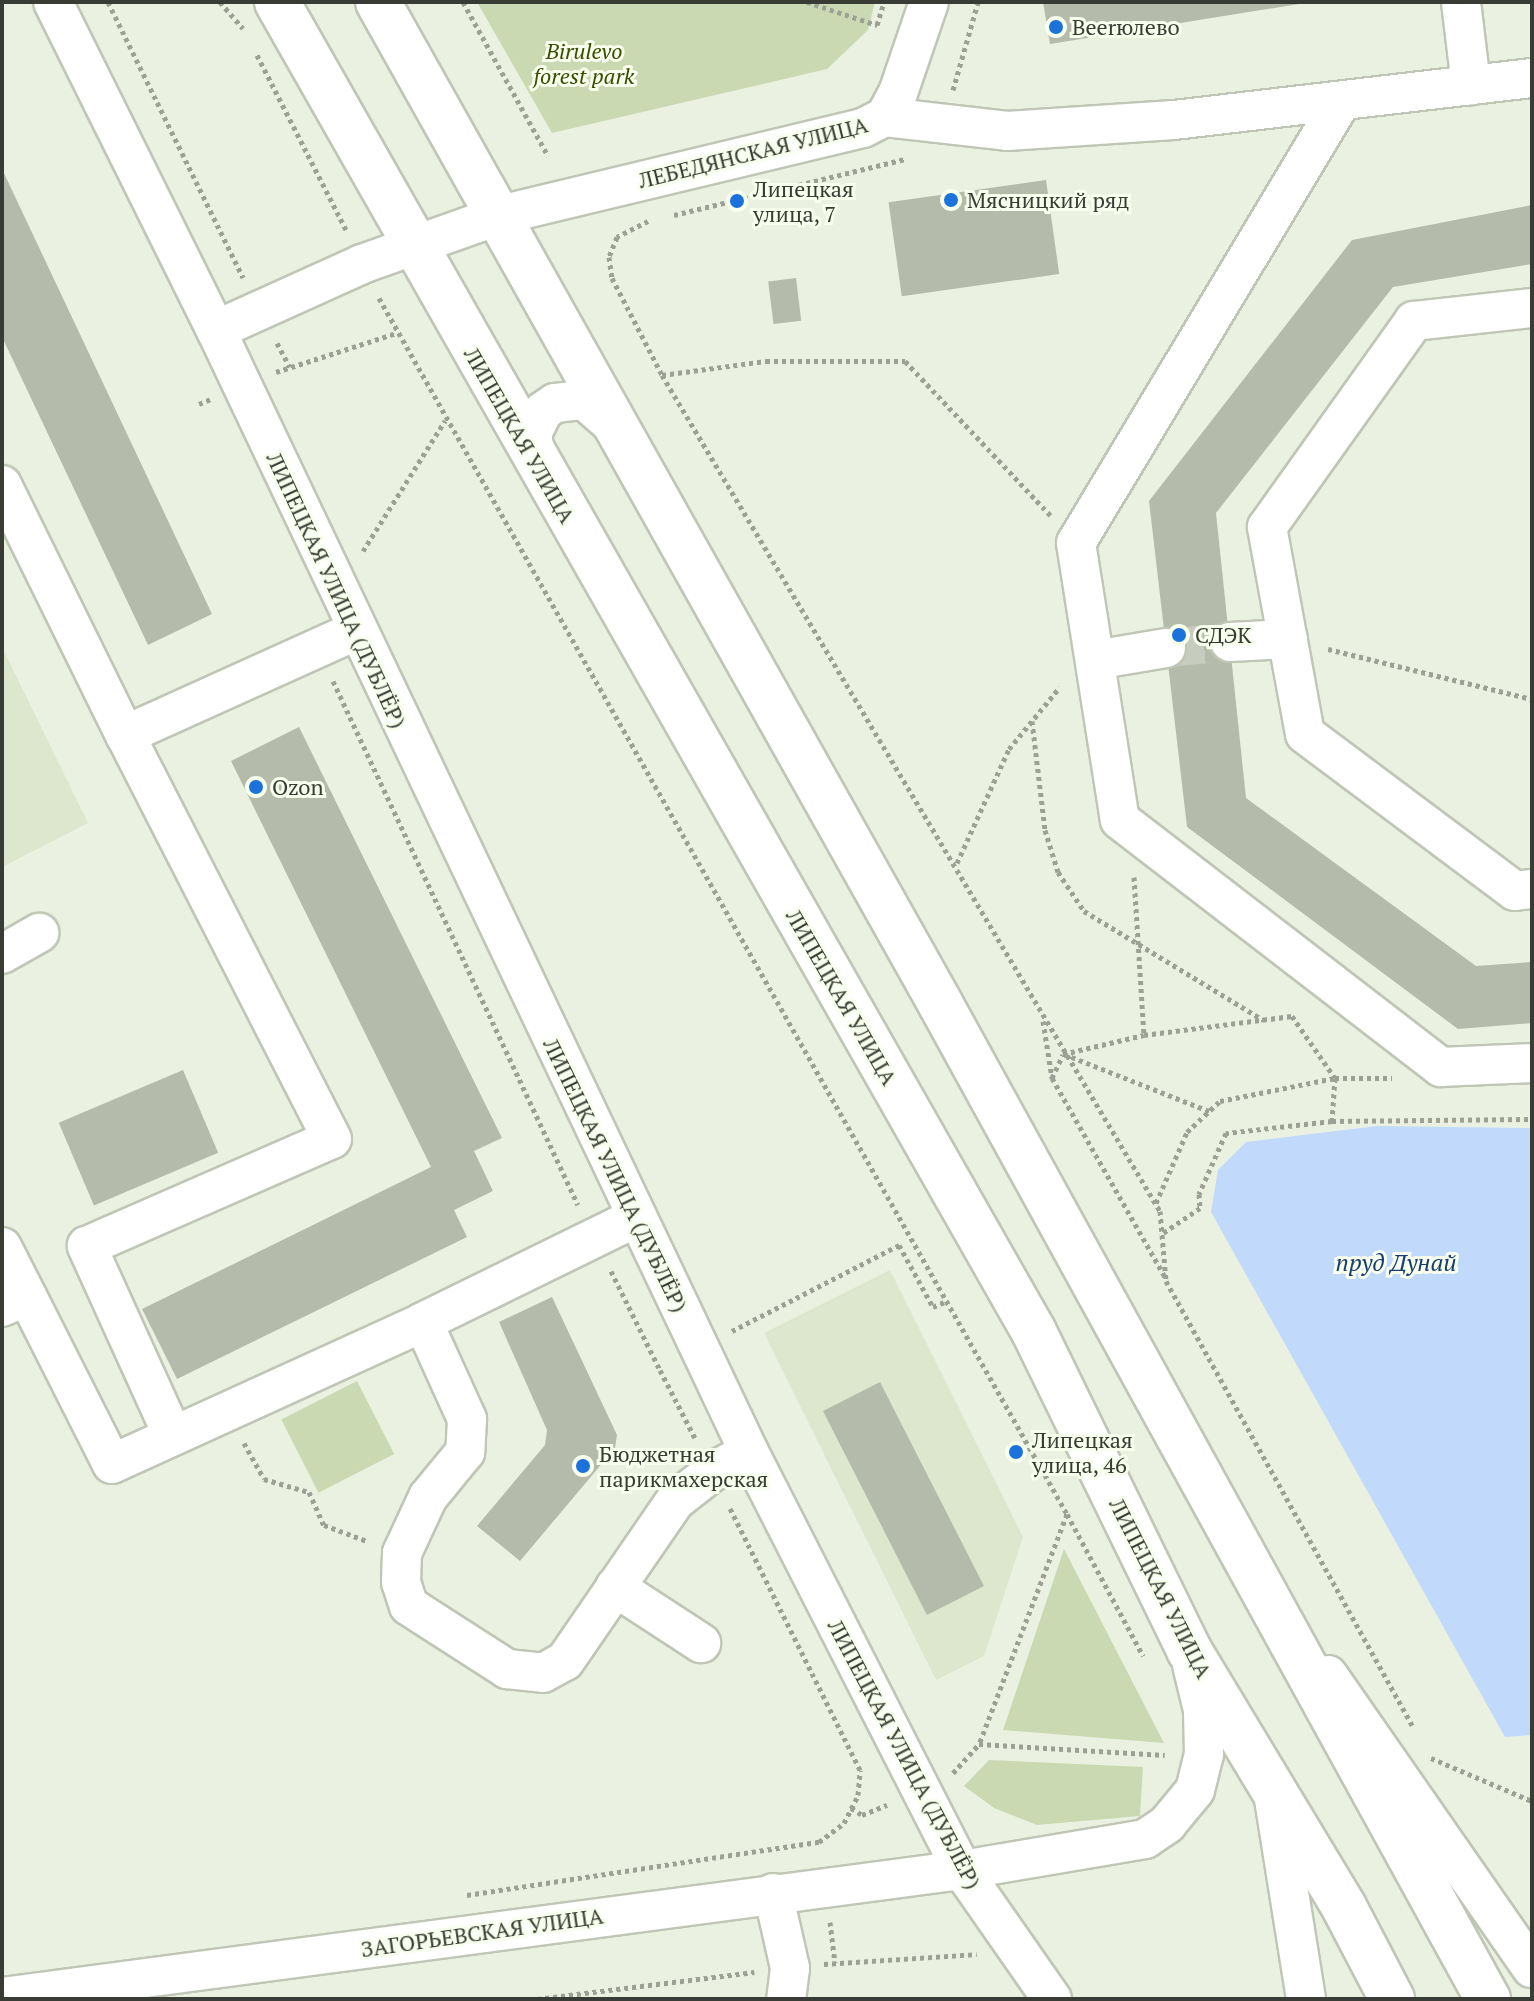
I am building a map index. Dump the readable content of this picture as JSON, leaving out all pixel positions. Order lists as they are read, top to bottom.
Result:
{
  "streets": {
    "main road": ["ЛИПЕЦКАЯ УЛИЦА"],
    "street": ["ЛЕБЕДЯНСКАЯ УЛИЦА", "ЛИПЕЦКАЯ УЛИЦА (ДУБЛЁР)", "ЗАГОРЬЕВСКАЯ УЛИЦА"]
  },
  "crossings": [
    ["ЛЕБЕДЯНСКАЯ УЛИЦА", "ЛИПЕЦКАЯ УЛИЦА"],
    ["ЛИПЕЦКАЯ УЛИЦА", "ЗАГОРЬЕВСКАЯ УЛИЦА"],
    ["ЛИПЕЦКАЯ УЛИЦА (ДУБЛЁР)", "ЗАГОРЬЕВСКАЯ УЛИЦА"]
  ],
  "water": ["пруд Дунай"],
  "parks": ["Birulevo forest park"],
  "places": [
    "Beerюлево",
    "Мясницкий ряд",
    "Липецкая улица, 7",
    "СДЭК",
    "Ozon",
    "Липецкая улица, 46",
    "Бюджетная парикмахерская"
  ]
}
